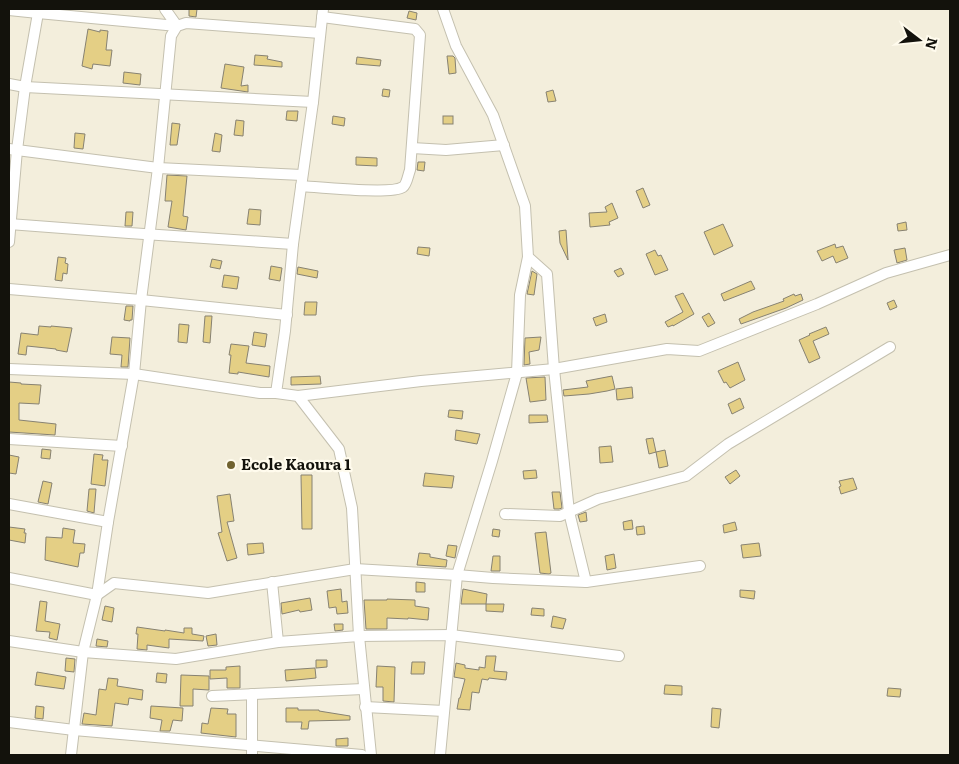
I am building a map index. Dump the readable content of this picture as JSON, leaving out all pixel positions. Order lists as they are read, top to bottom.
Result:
{
  "places": ["Ecole Kaoura 1"],
  "north": "right"
}
